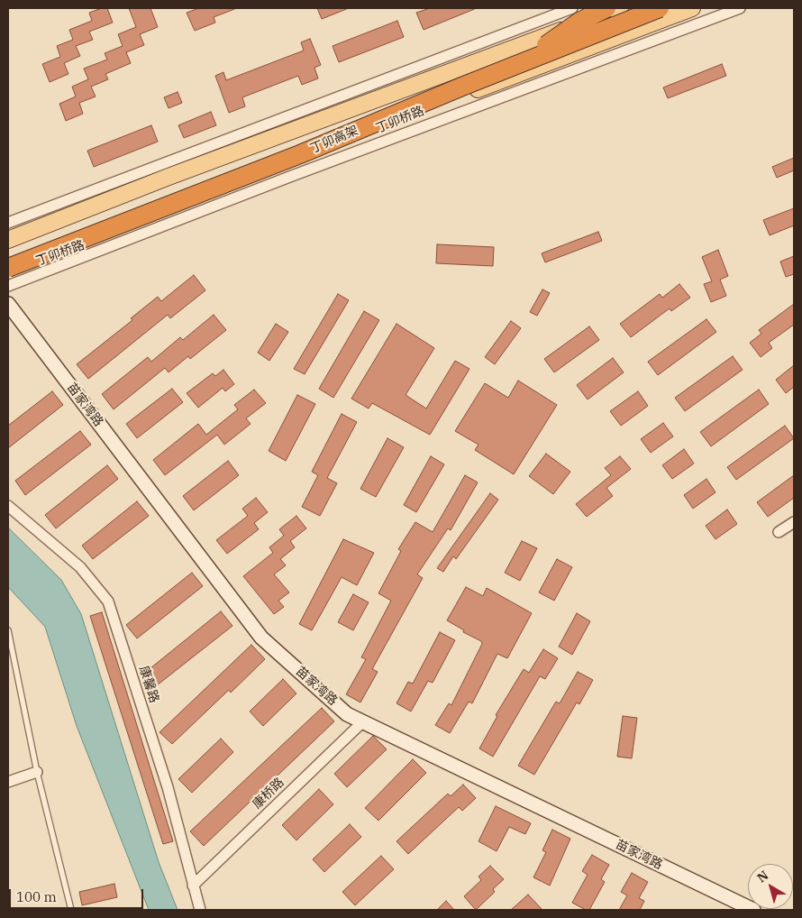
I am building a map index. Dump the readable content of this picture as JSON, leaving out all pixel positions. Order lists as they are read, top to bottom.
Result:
{
  "streets": {
    "highway": ["丁卯高架"],
    "main road": ["丁卯桥路"],
    "street": ["苗家湾路", "康馨路", "康桥路"]
  },
  "crossings": [
    ["苗家湾路", "康桥路"],
    ["康馨路", "康桥路"]
  ],
  "scale_bar": "100 m",
  "north": "top left"
}
